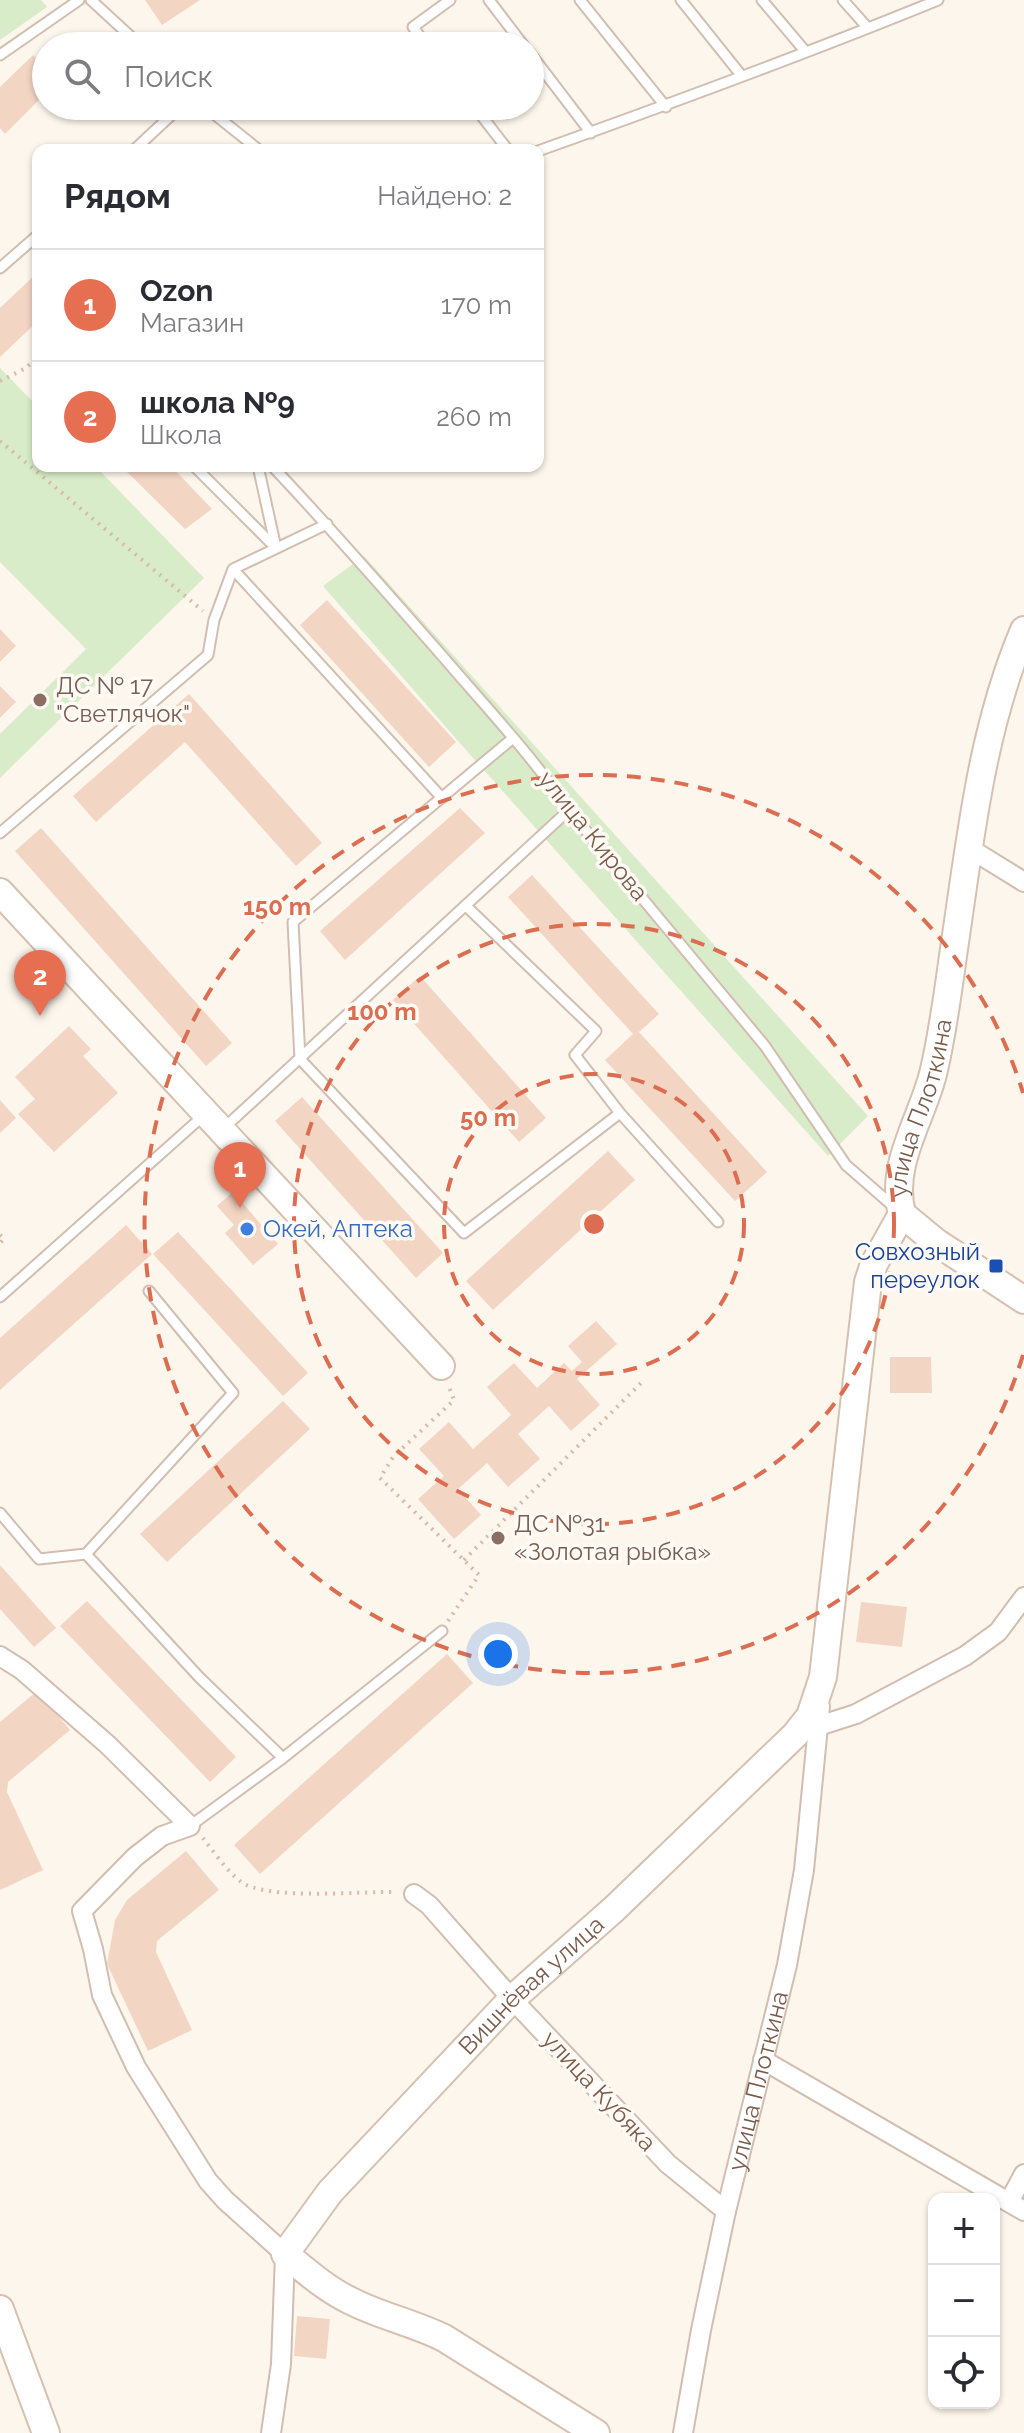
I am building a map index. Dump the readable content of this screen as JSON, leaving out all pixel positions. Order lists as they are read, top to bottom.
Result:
{
  "streets": {
    "street": ["улица Плоткина", "Вишнёвая улица", "улица Кубяка"],
    "lane": ["улица Кирова"]
  },
  "crossings": [
    ["улица Кирова", "улица Плоткина"],
    ["улица Плоткина", "Вишнёвая улица"],
    ["улица Плоткина", "улица Кубяка"],
    ["Вишнёвая улица", "улица Кубяка"]
  ],
  "places": {
    "other": ["ДС № 17 \"Светлячок\"", "Окей, Аптека", "ДС №31 «Золотая рыбка»"],
    "transit": ["Совхозный переулок"]
  },
  "page": {
    "search": "Поиск",
    "heading": ["Рядом", "Найдено: 2"],
    "list": [
      {
        "mark": "1",
        "name": "Ozon",
        "note": "Магазин",
        "value": "170 m"
      },
      {
        "mark": "2",
        "name": "школа №9",
        "note": "Школа",
        "value": "260 m"
      }
    ],
    "pins": ["2", "1"],
    "map_buttons": ["+", "−"]
  },
  "rings": ["150 m", "100 m", "50 m"]
}
